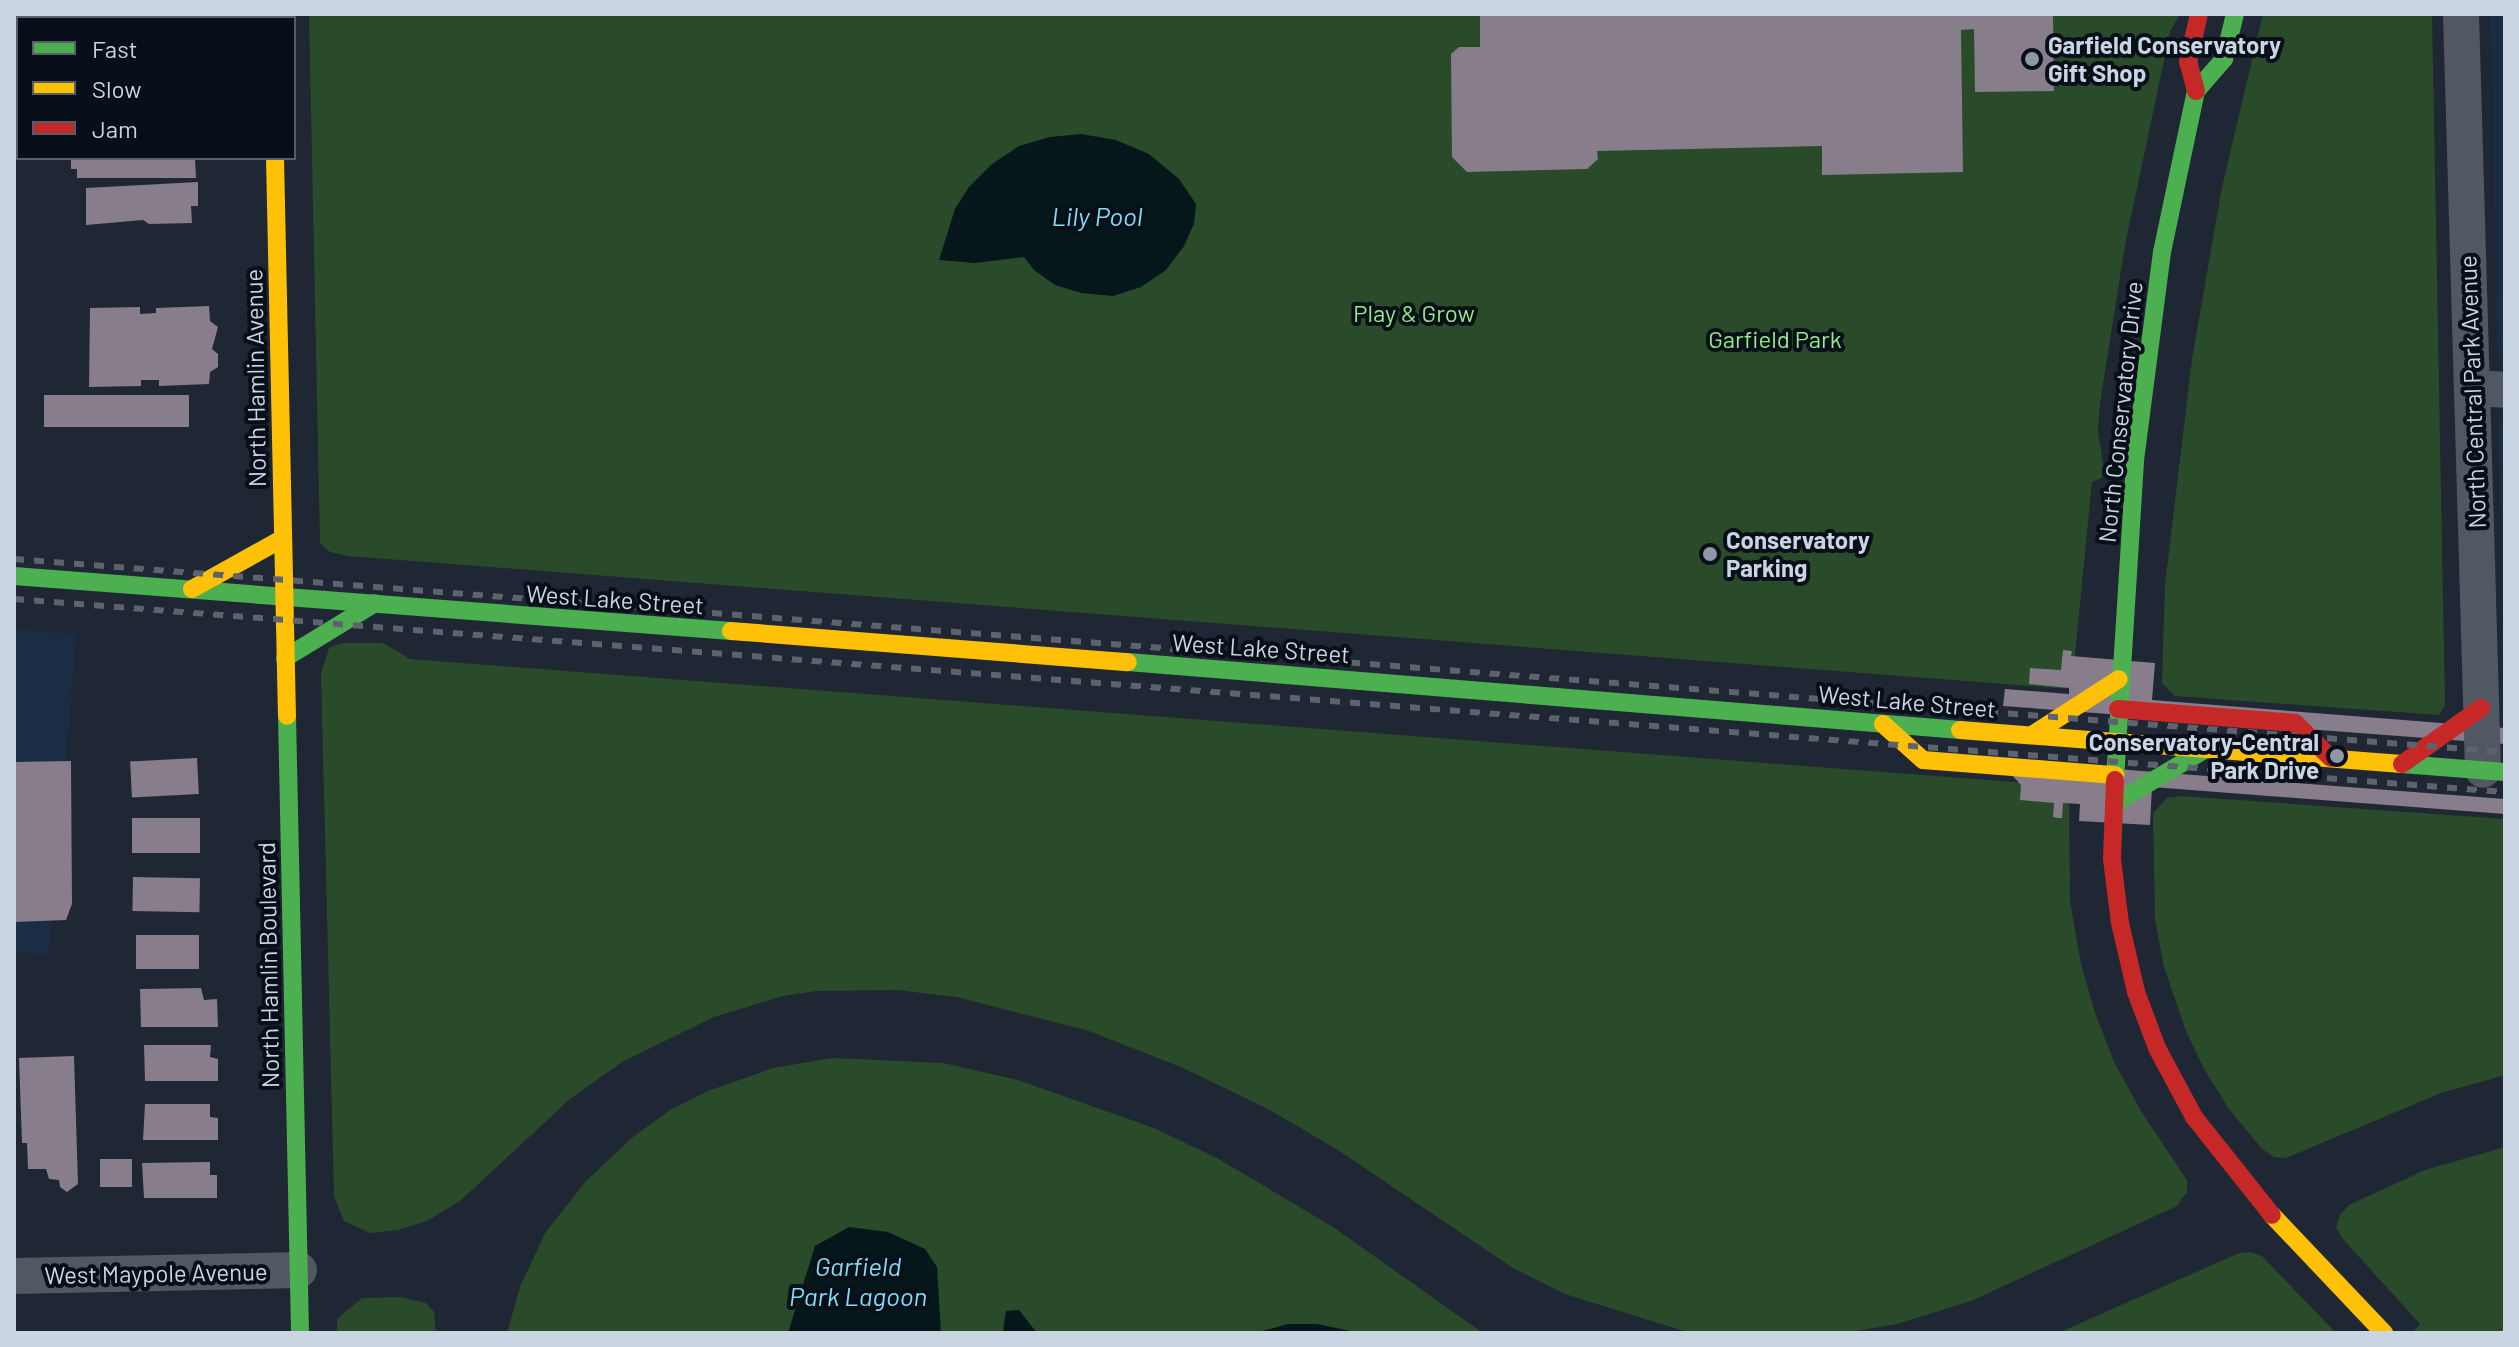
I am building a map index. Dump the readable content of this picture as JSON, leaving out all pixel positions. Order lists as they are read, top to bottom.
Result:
{
  "streets": {
    "main road": [
      "North Hamlin Avenue",
      "North Conservatory Drive",
      "West Lake Street",
      "North Hamlin Boulevard"
    ],
    "street": ["North Central Park Avenue", "West Maypole Avenue"]
  },
  "crossings": [
    ["North Hamlin Avenue", "West Lake Street"],
    ["North Hamlin Avenue", "North Hamlin Boulevard"],
    ["North Central Park Avenue", "West Lake Street"],
    ["North Conservatory Drive", "West Lake Street"],
    ["West Lake Street", "North Hamlin Boulevard"],
    ["North Hamlin Boulevard", "West Maypole Avenue"]
  ],
  "water": ["Lily Pool", "Garfield Park Lagoon"],
  "parks": ["Play & Grow", "Garfield Park"],
  "places": ["Garfield Conservatory Gift Shop", "Conservatory Parking", "Conservatory-Central Park Drive"],
  "legend": ["Fast", "Slow", "Jam"]
}
